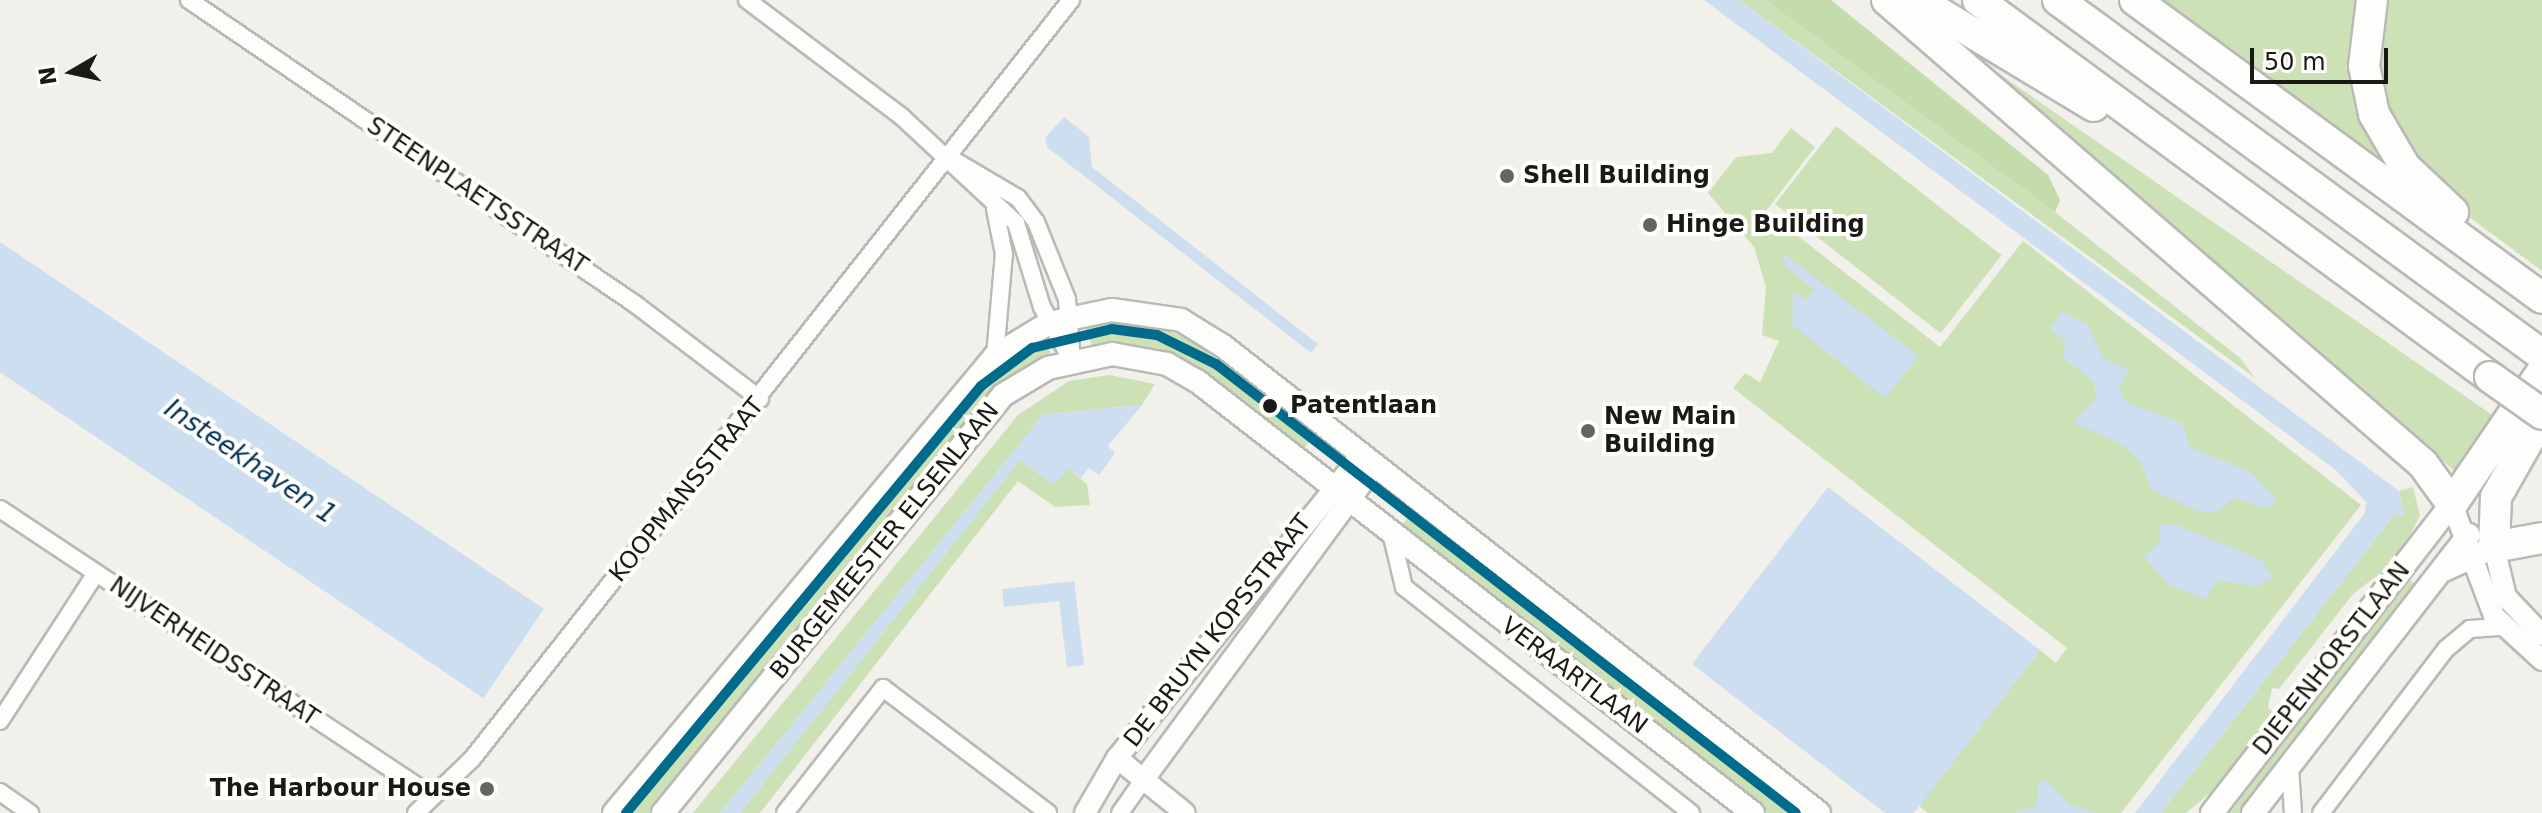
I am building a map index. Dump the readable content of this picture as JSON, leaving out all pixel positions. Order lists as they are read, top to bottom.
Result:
{
  "streets": {
    "main road": ["BURGEMEESTER ELSENLAAN", "DIEPENHORSTLAAN", "VERAARTLAAN"],
    "street": [
      "STEENPLAETSSTRAAT",
      "KOOPMANSSTRAAT",
      "DE BRUYN KOPSSTRAAT",
      "NIJVERHEIDSSTRAAT"
    ]
  },
  "crossings": [
    ["STEENPLAETSSTRAAT", "KOOPMANSSTRAAT"],
    ["KOOPMANSSTRAAT", "NIJVERHEIDSSTRAAT"],
    ["BURGEMEESTER ELSENLAAN", "DE BRUYN KOPSSTRAAT"],
    ["BURGEMEESTER ELSENLAAN", "VERAARTLAAN"],
    ["DE BRUYN KOPSSTRAAT", "VERAARTLAAN"]
  ],
  "water": ["Insteekhaven 1"],
  "places": [
    "Shell Building",
    "Hinge Building",
    "Patentlaan",
    "New Main Building",
    "The Harbour House"
  ],
  "scale_bar": "50 m",
  "north": "left"
}
